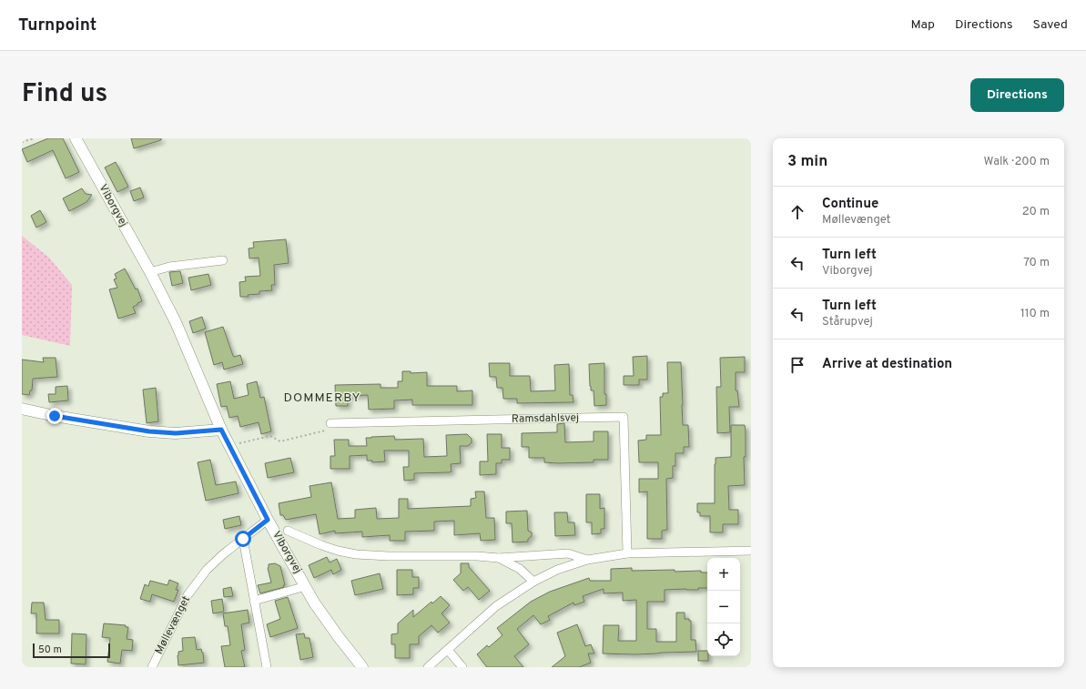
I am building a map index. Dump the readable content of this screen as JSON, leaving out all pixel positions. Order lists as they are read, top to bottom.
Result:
{
  "streets": {
    "street": ["Viborgvej", "Ramsdahlsvej", "Møllevænget"]
  },
  "crossings": [
    ["Viborgvej", "Møllevænget"]
  ],
  "districts": ["DOMMERBY"],
  "scale_bar": "50 m",
  "page": {
    "header": "Turnpoint",
    "nav": ["Map", "Directions", "Saved"],
    "title": "Find us",
    "buttons": "Directions",
    "heading": ["3 min", "Walk · 200 m"],
    "list": [
      ["Continue", "Møllevænget", "20 m"],
      ["Turn left", "Viborgvej", "70 m"],
      ["Turn left", "Stårupvej", "110 m"],
      "Arrive at destination"
    ],
    "map_buttons": ["+", "−"],
    "scale": "50 m"
  }
}
